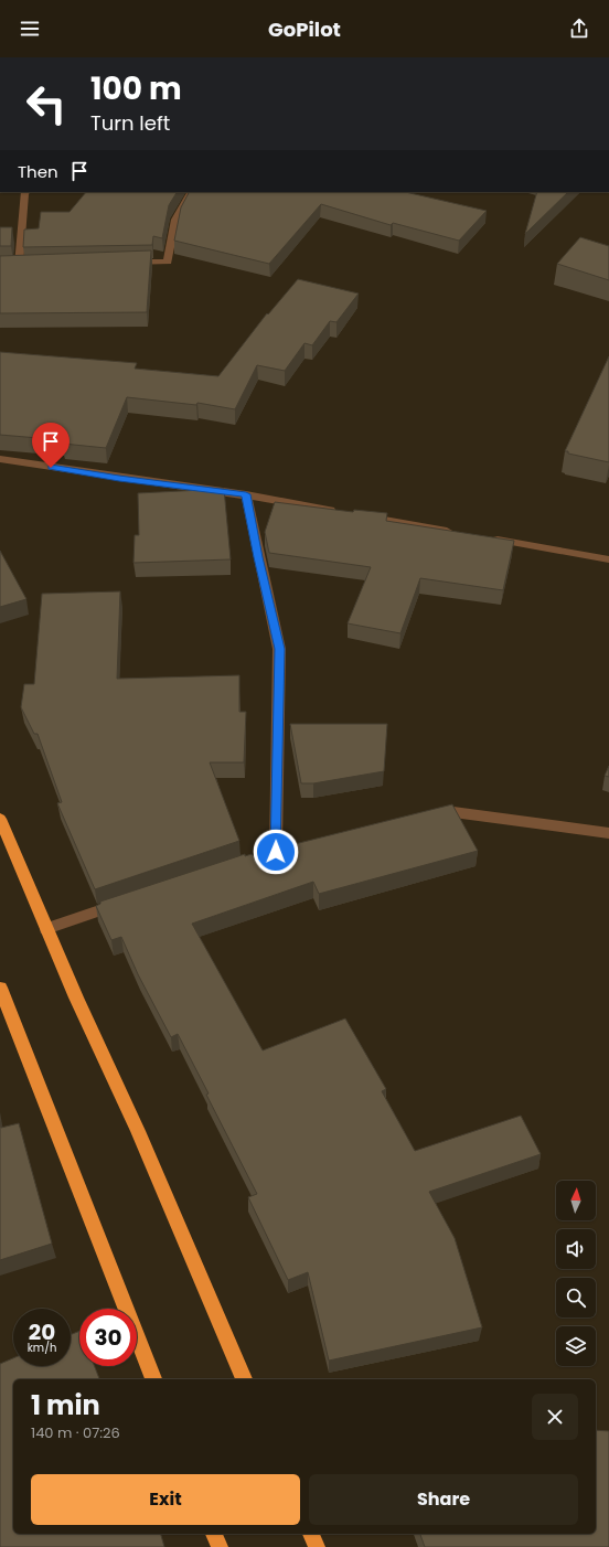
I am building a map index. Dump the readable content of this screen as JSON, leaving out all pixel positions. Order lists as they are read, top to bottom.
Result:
{
  "north": "top",
  "page": {
    "header": "GoPilot",
    "turn": ["100 m", "Turn left"],
    "then": "Then",
    "speed": "20 km/h",
    "limit": "30",
    "heading": ["1 min", "140 m · 07:26"],
    "buttons": ["Exit", "Share"]
  }
}
